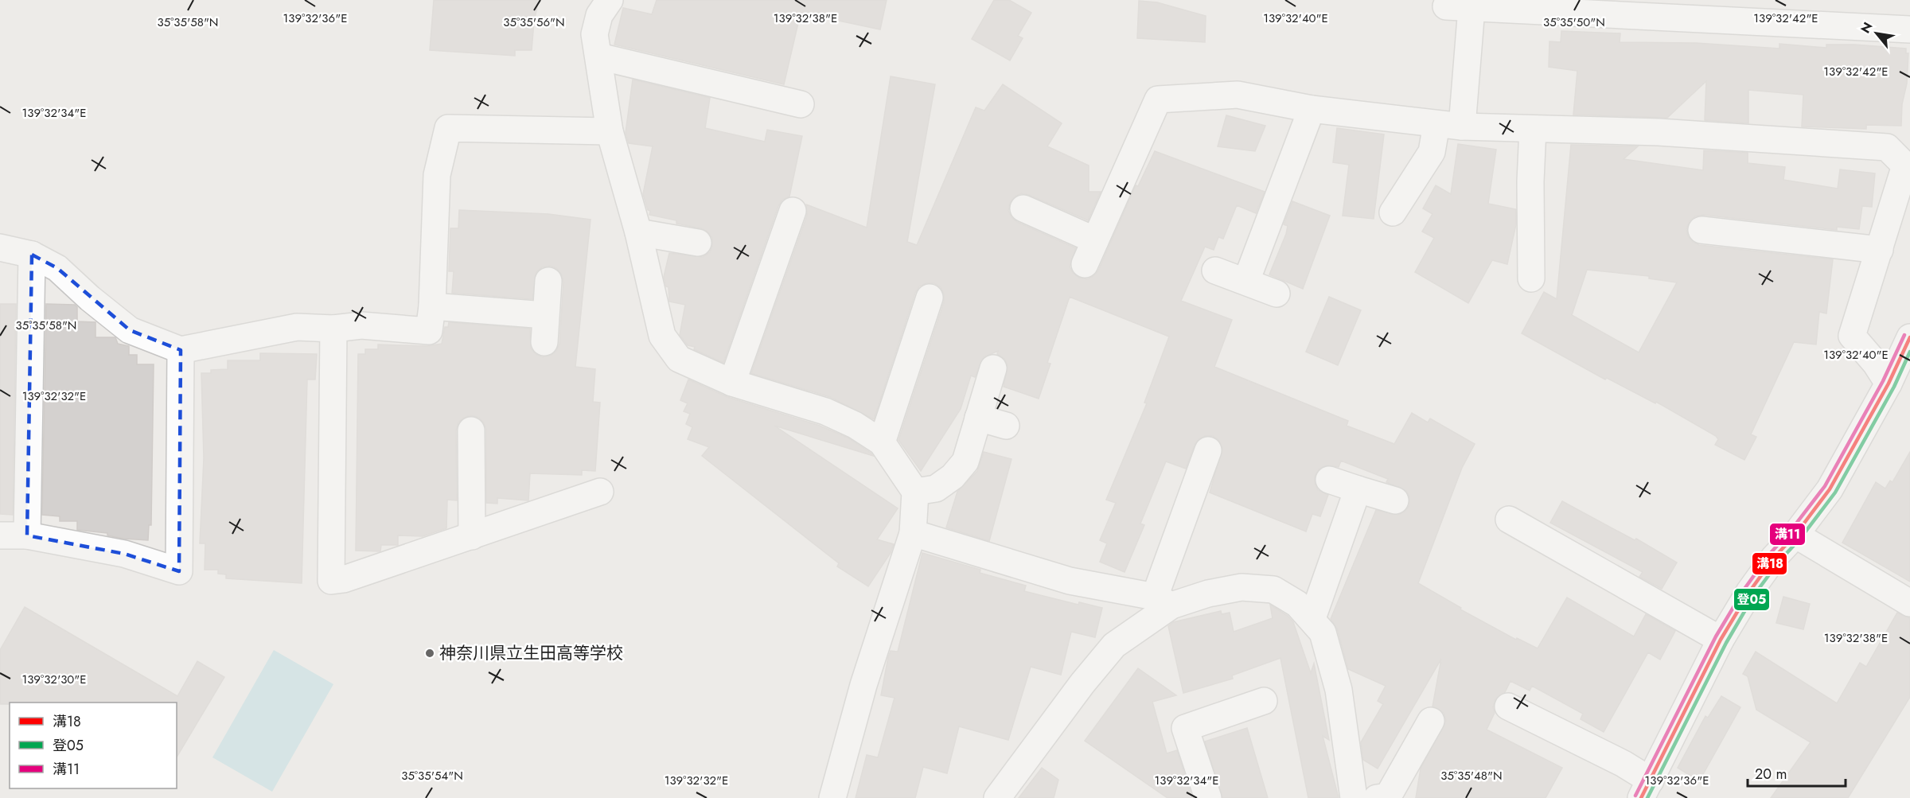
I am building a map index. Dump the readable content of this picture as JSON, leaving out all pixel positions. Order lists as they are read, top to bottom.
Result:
{
  "places": ["神奈川県立生田高等学校"],
  "lines": ["transit line 溝11", "transit line 溝18", "transit line 登05"],
  "legend": ["溝18", "登05", "溝11"],
  "scale_bar": "20 m",
  "north": "top left",
  "coordinates": [
    "139°32'42\"E",
    "139°32'36\"E",
    "139°32'38\"E",
    "139°32'40\"E",
    "35°35'58\"N",
    "35°35'56\"N",
    "35°35'50\"N",
    "139°32'34\"E",
    "139°32'32\"E",
    "139°32'30\"E",
    "35°35'54\"N",
    "35°35'48\"N"
  ]
}
